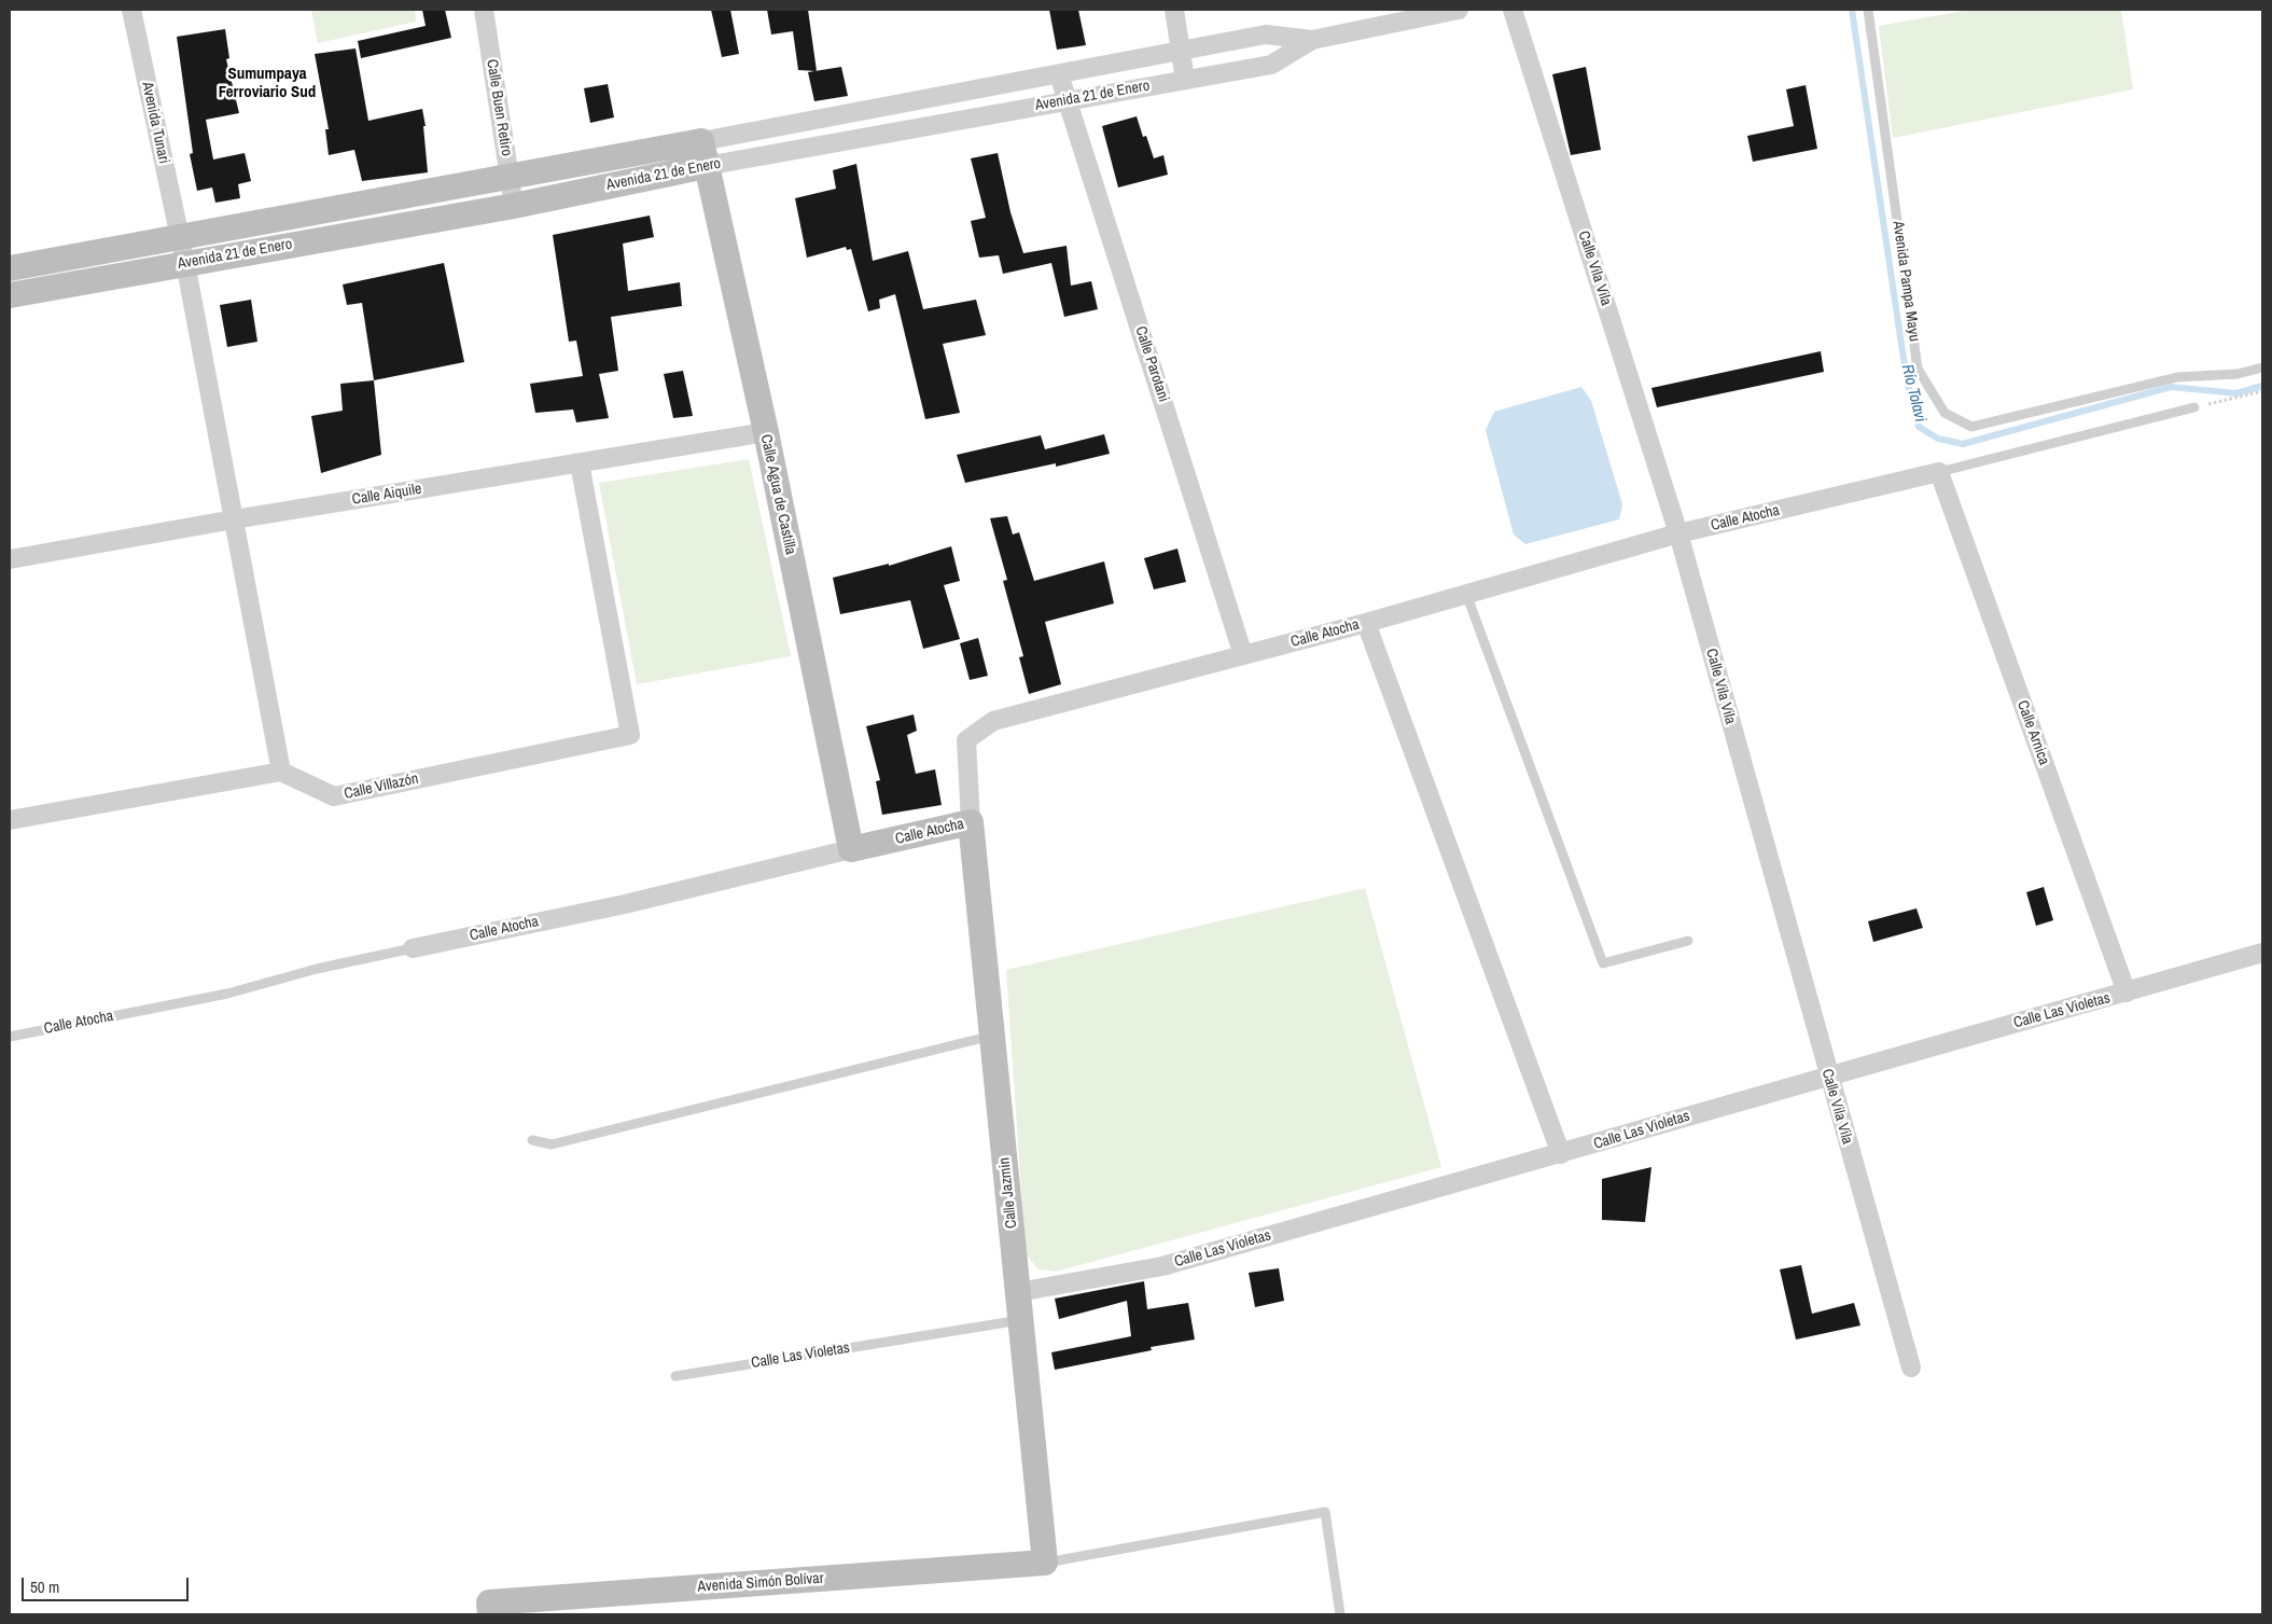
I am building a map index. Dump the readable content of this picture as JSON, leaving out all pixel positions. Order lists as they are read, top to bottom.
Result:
{
  "streets": {
    "street": [
      "Avenida 21 de Enero",
      "Calle Buen Retiro",
      "Avenida Tunari",
      "Calle Vila Vila",
      "Calle Parotani",
      "Calle Aiquile",
      "Calle Agua de Castilla",
      "Calle Atocha",
      "Calle Arnica",
      "Calle Villazón",
      "Calle Las Violetas",
      "Calle Jazmin",
      "Avenida Simón Bolívar"
    ],
    "lane": ["Avenida Pampa Mayu"]
  },
  "crossings": [
    ["Avenida 21 de Enero", "Calle Buen Retiro"],
    ["Avenida 21 de Enero", "Avenida Tunari"],
    ["Avenida 21 de Enero", "Calle Parotani"],
    ["Avenida 21 de Enero", "Calle Agua de Castilla"],
    ["Avenida Tunari", "Calle Aiquile"],
    ["Avenida Tunari", "Calle Villazón"],
    ["Calle Vila Vila", "Calle Atocha"],
    ["Calle Vila Vila", "Calle Las Violetas"],
    ["Calle Parotani", "Calle Atocha"],
    ["Calle Aiquile", "Calle Agua de Castilla"],
    ["Calle Aiquile", "Calle Villazón"],
    ["Calle Agua de Castilla", "Calle Atocha"],
    ["Calle Atocha", "Calle Arnica"],
    ["Calle Atocha", "Calle Jazmin"],
    ["Calle Arnica", "Calle Las Violetas"],
    ["Calle Las Violetas", "Calle Jazmin"],
    ["Calle Jazmin", "Avenida Simón Bolívar"]
  ],
  "districts": ["Sumumpaya Ferroviario Sud"],
  "water": ["Río Tolavi"],
  "scale_bar": "50 m"
}
